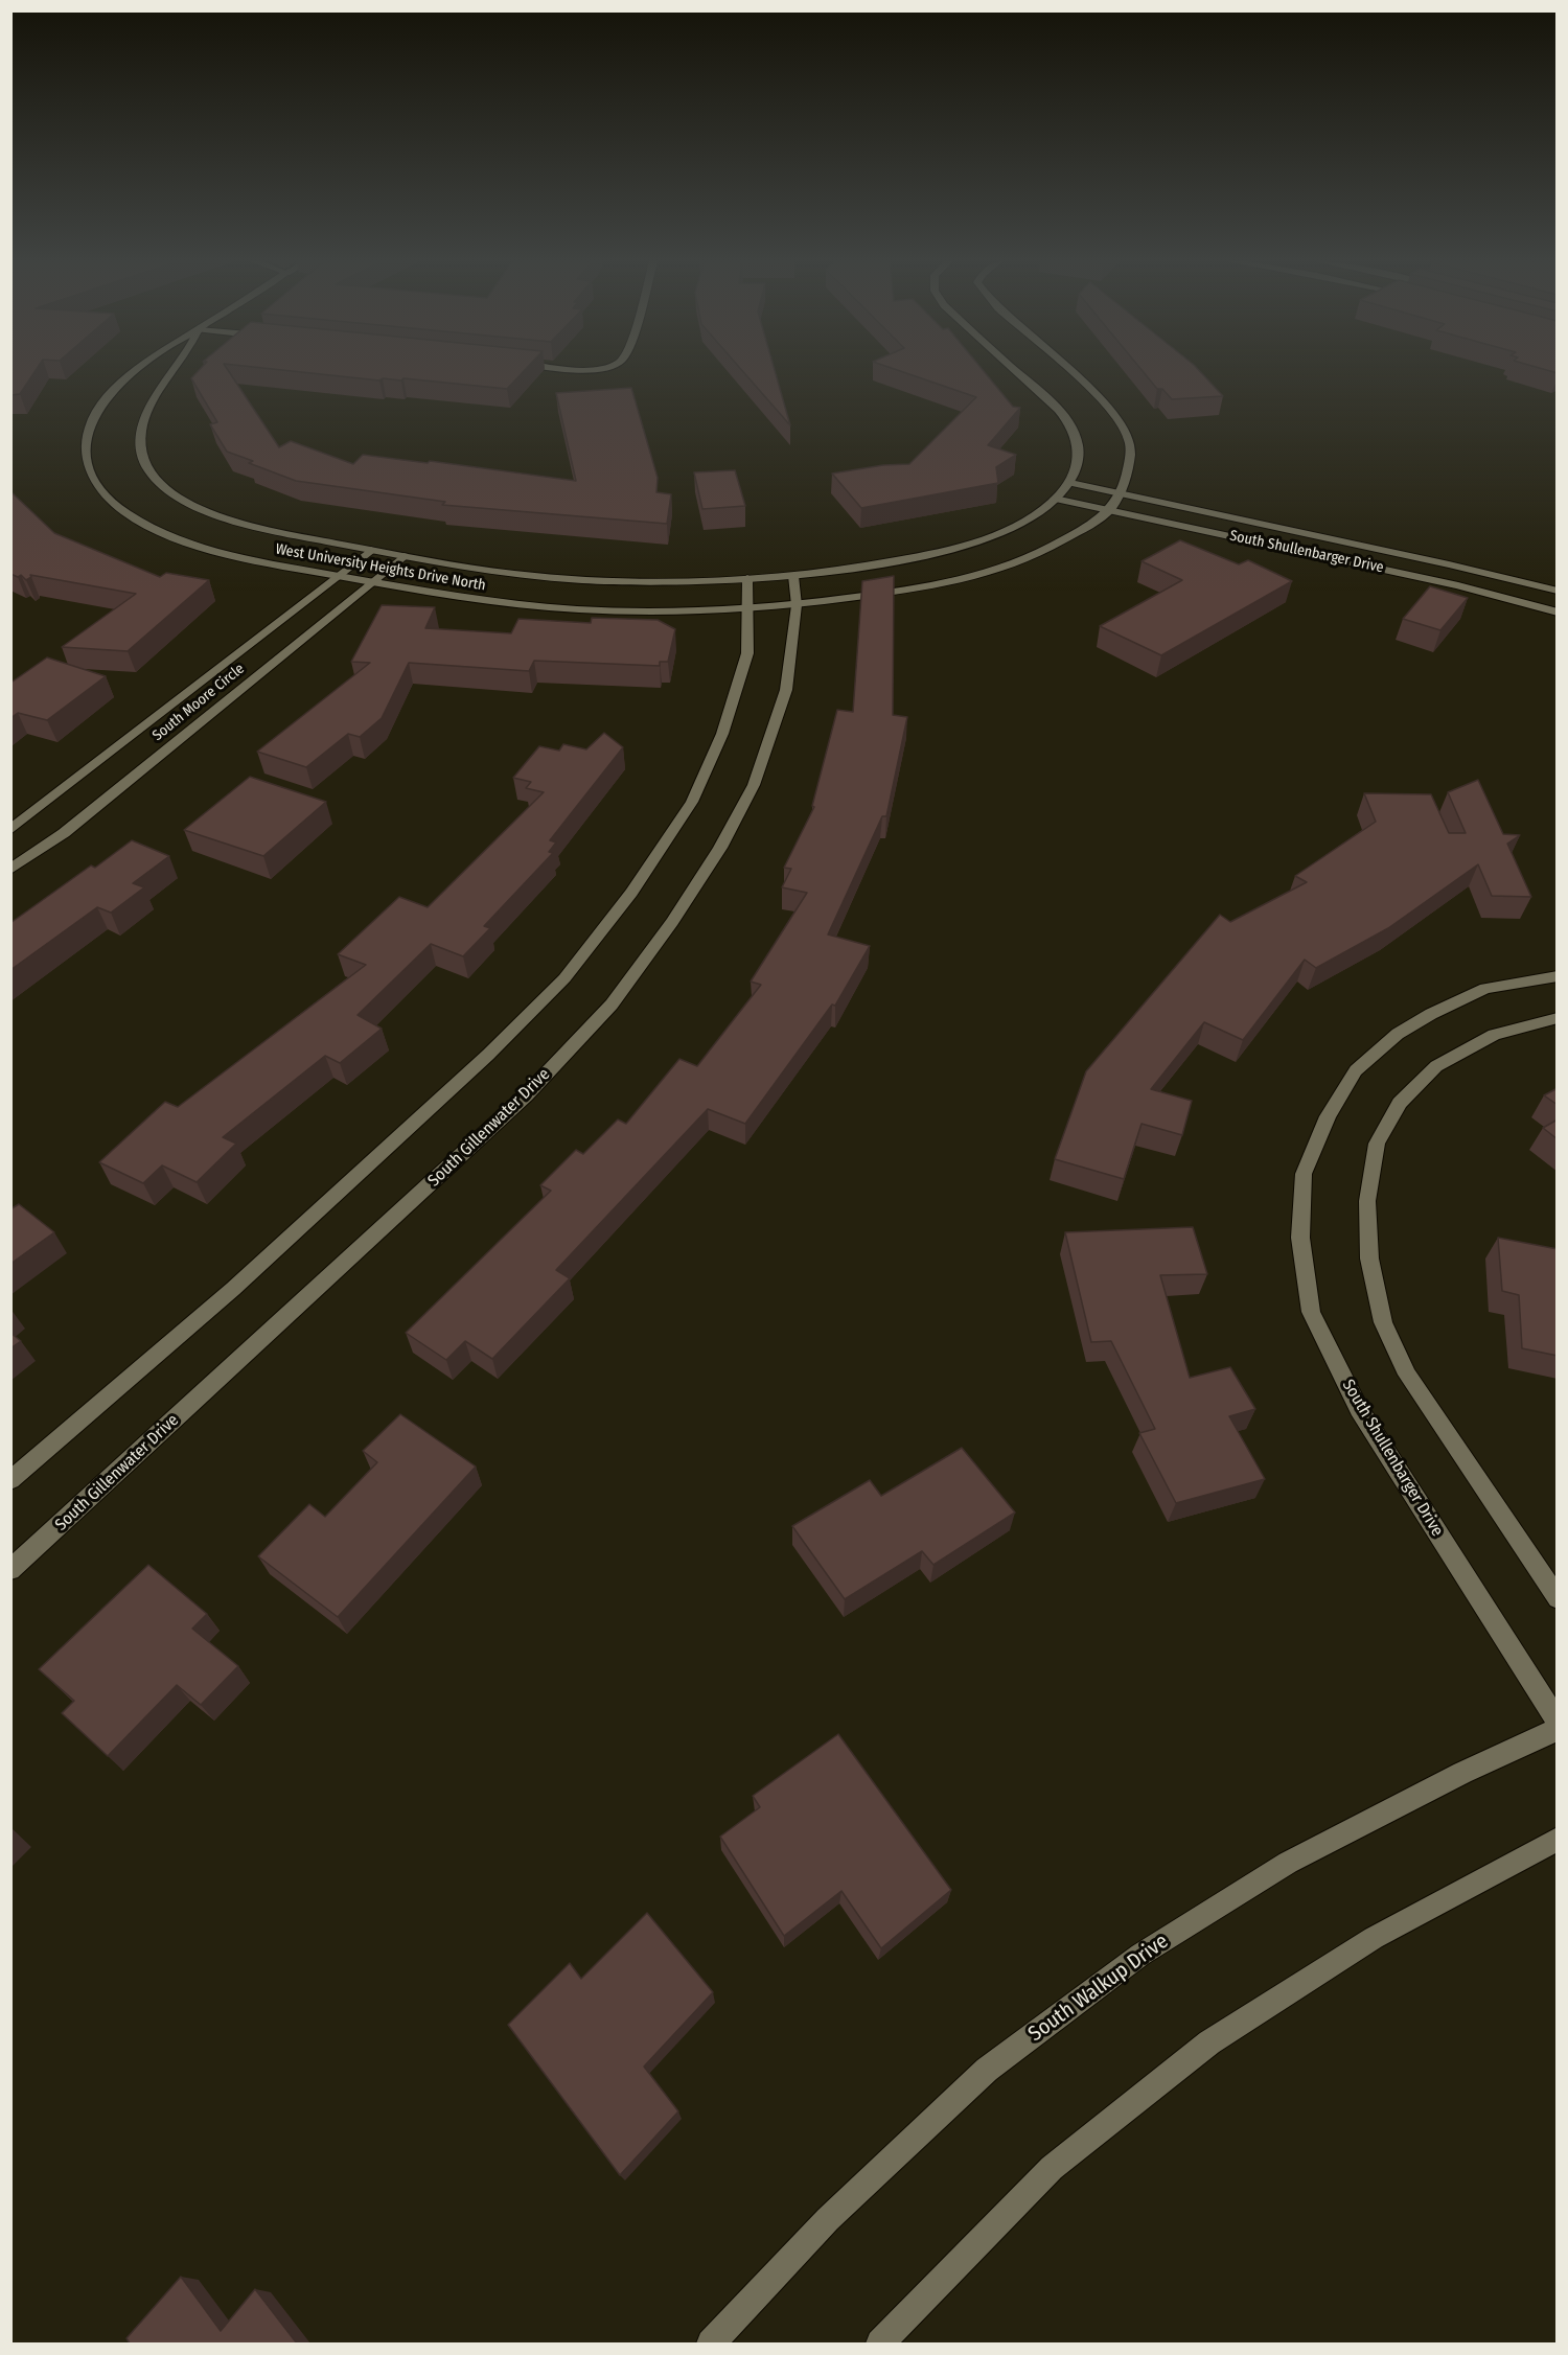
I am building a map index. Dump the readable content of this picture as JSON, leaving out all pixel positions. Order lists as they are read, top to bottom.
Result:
{
  "streets": {
    "street": [
      "South Shullenbarger Drive",
      "West University Heights Drive North",
      "South Moore Circle",
      "South Gillenwater Drive",
      "South Walkup Drive"
    ]
  },
  "crossings": [
    ["South Shullenbarger Drive", "West University Heights Drive North"],
    ["West University Heights Drive North", "South Moore Circle"],
    ["West University Heights Drive North", "South Gillenwater Drive"]
  ]
}
